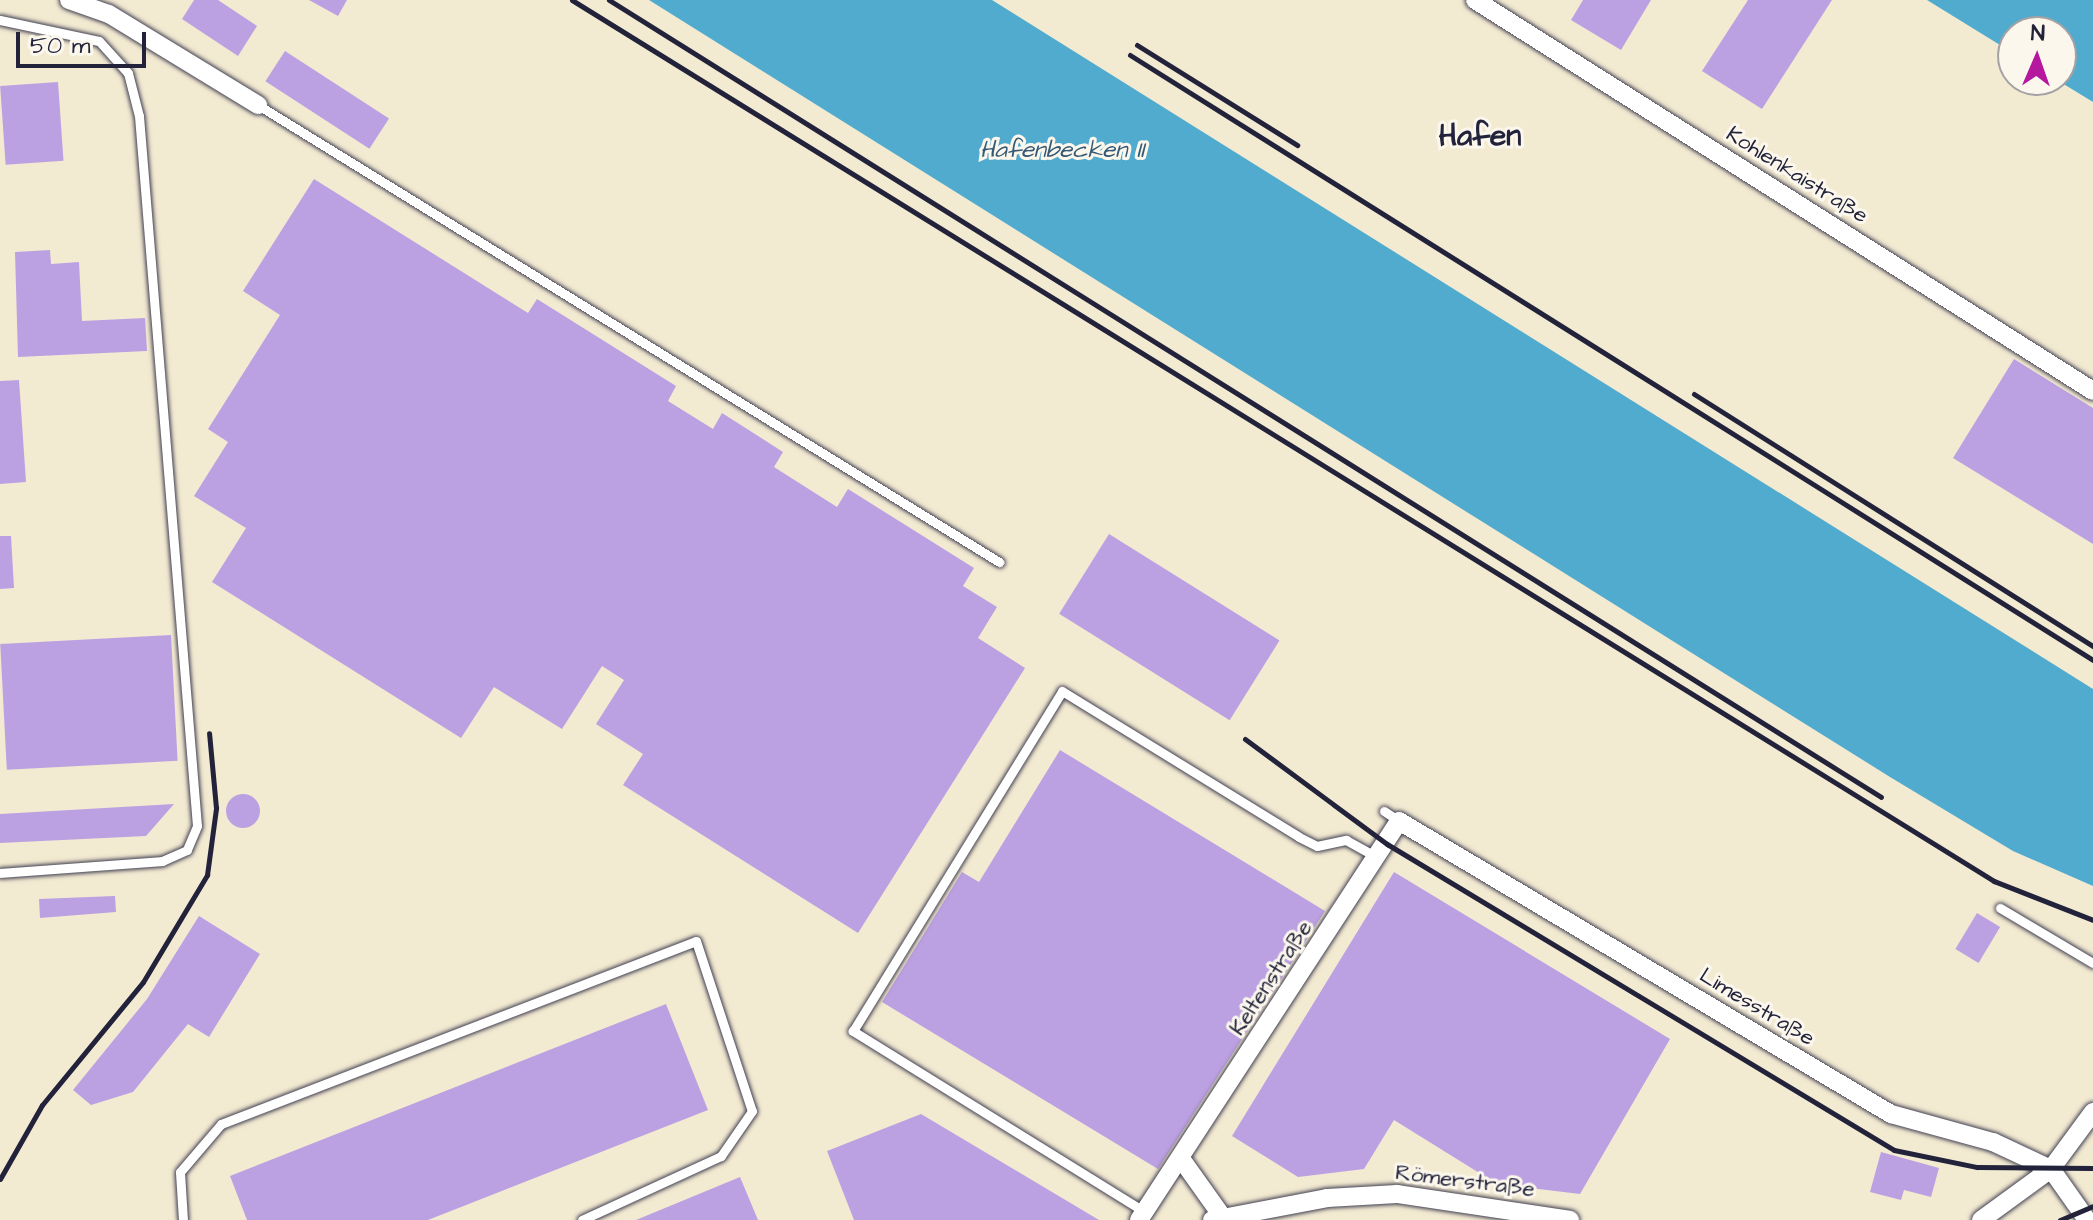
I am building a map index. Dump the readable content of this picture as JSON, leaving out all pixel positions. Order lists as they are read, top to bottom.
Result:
{
  "streets": {
    "street": [
      "Kohlenkaistraße",
      "Keltenstraße",
      "Limesstraße",
      "Römerstraße"
    ]
  },
  "crossings": [
    ["Keltenstraße", "Limesstraße"]
  ],
  "districts": ["Hafen"],
  "water": ["Hafenbecken II"],
  "scale_bar": "50 m",
  "north": "top"
}
